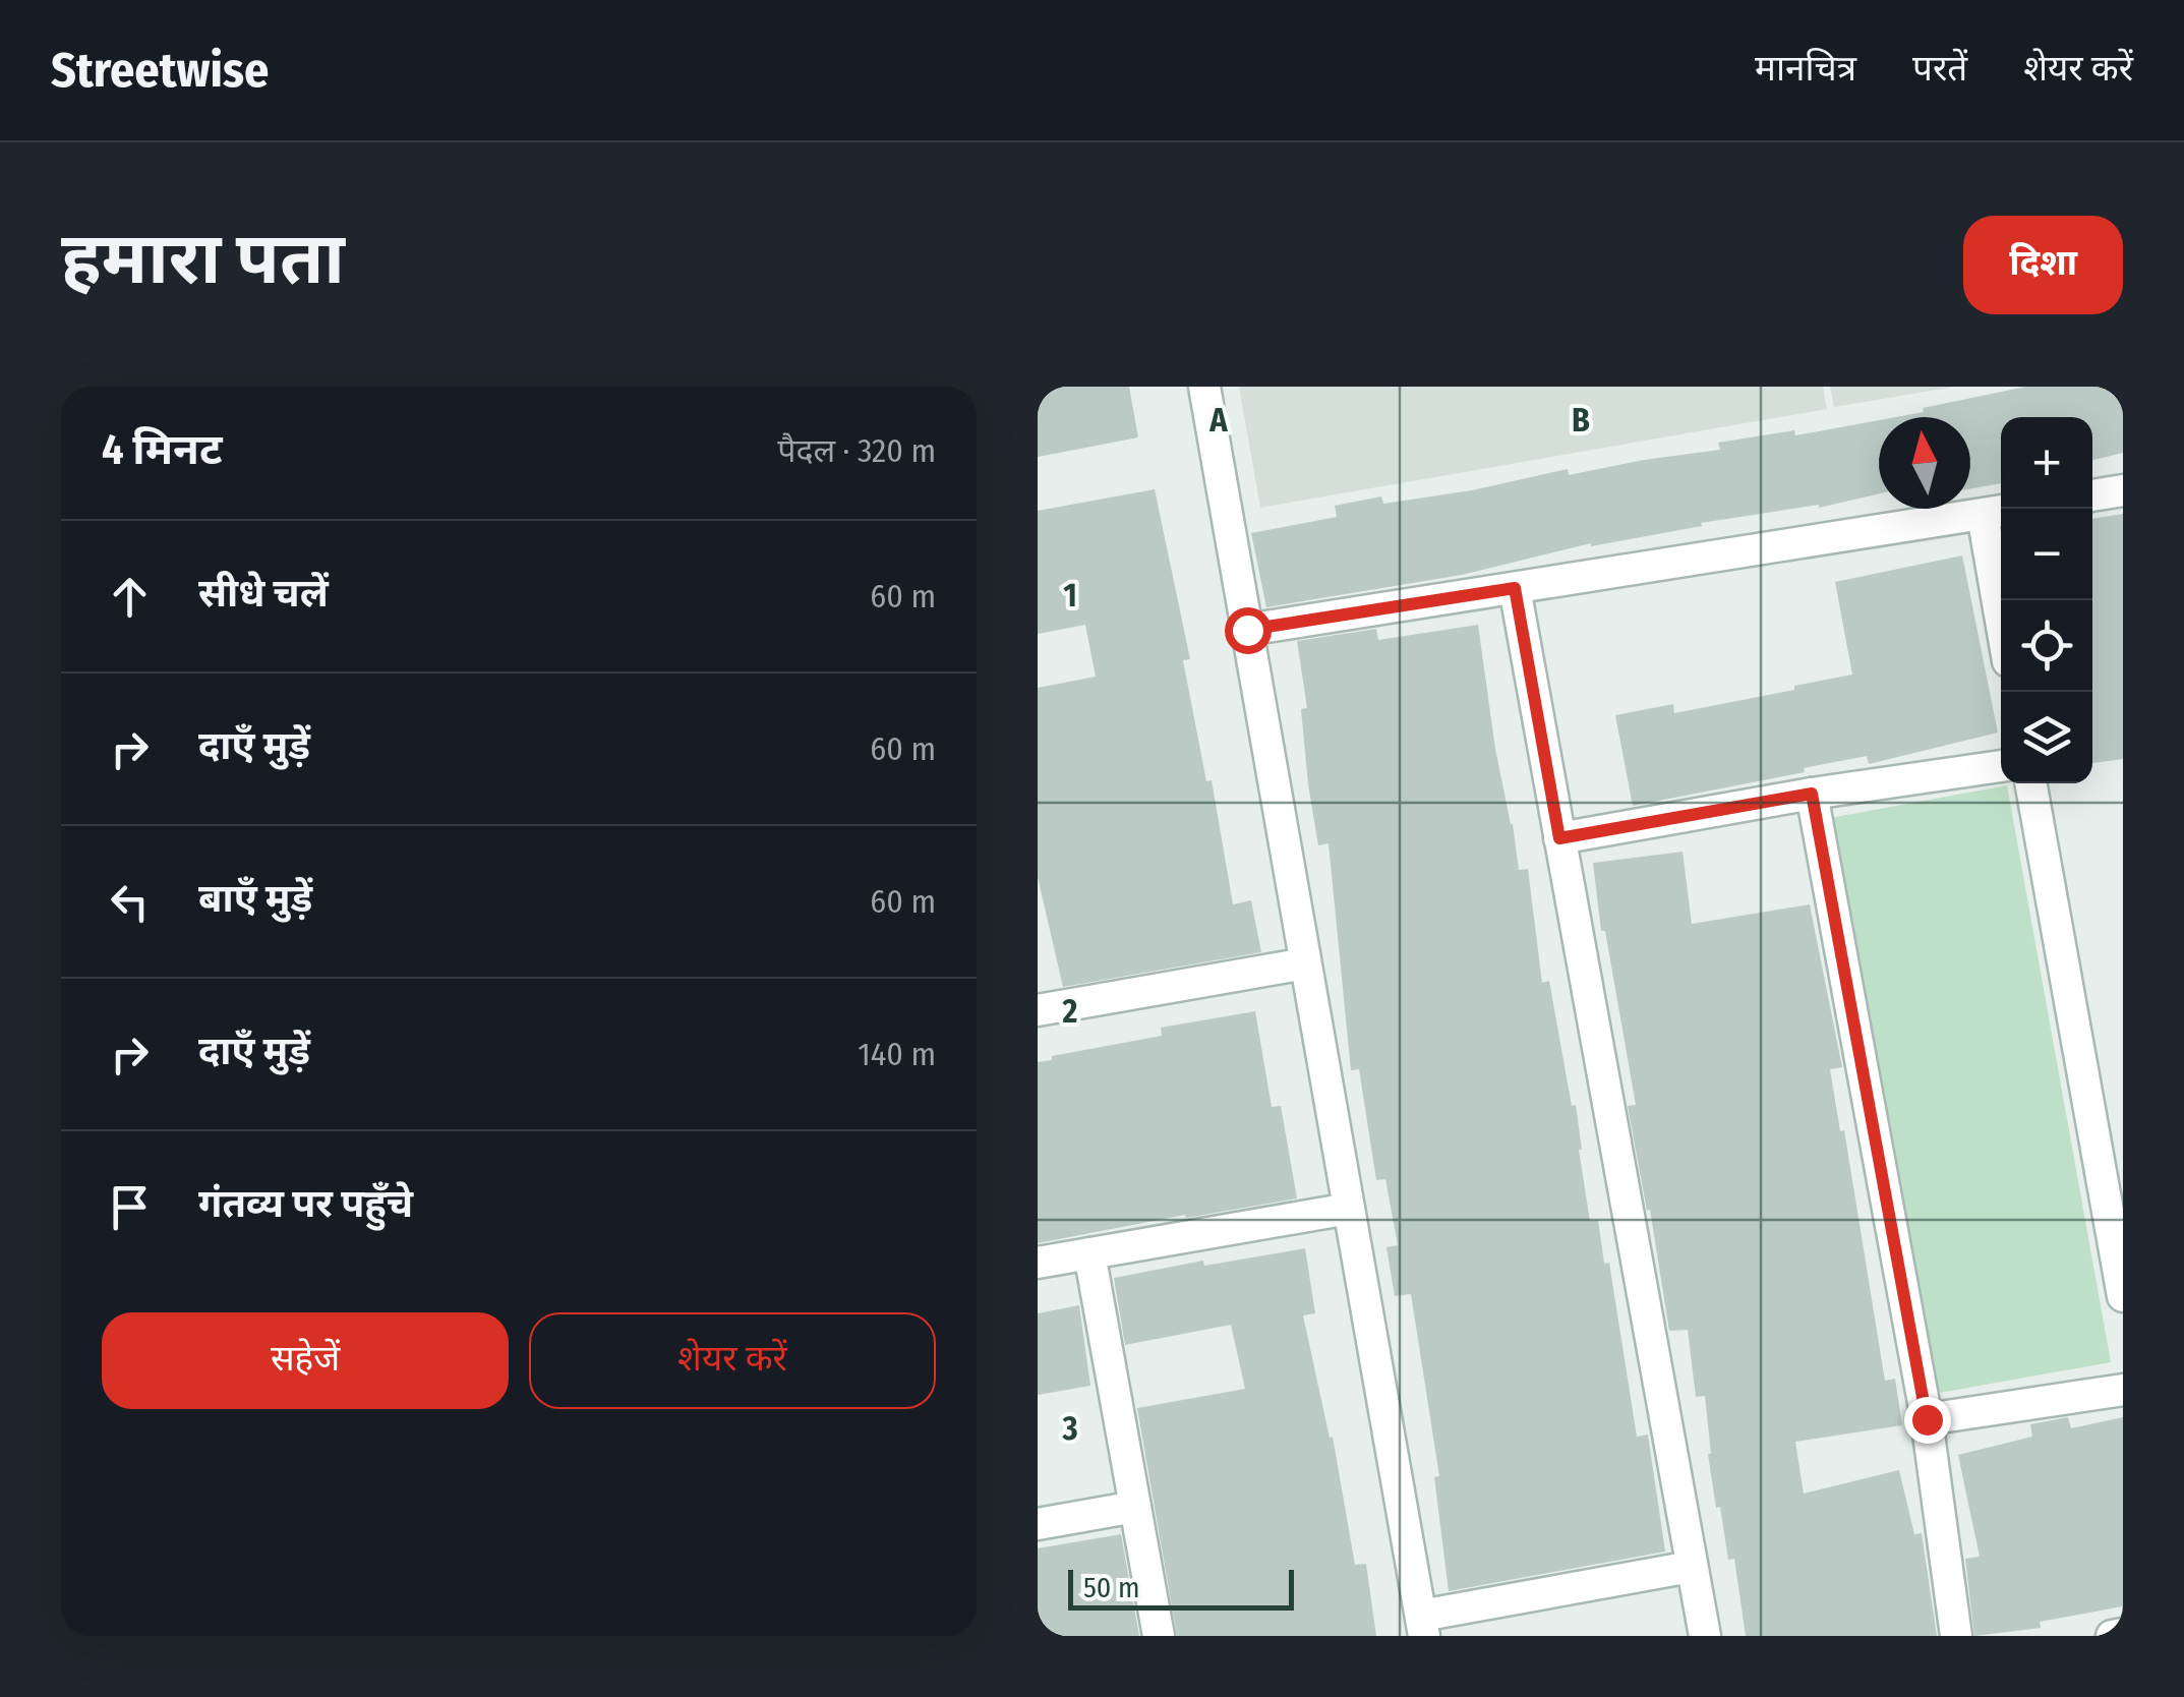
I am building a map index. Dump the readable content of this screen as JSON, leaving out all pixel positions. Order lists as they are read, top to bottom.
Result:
{
  "scale_bar": "50 m",
  "north": "top",
  "page": {
    "header": "Streetwise",
    "nav": ["मानचित्र", "परतें", "शेयर करें"],
    "buttons": [
      "दिशा",
      ["सहेजें", "शेयर करें"]
    ],
    "title": "हमारा पता",
    "heading": ["4 मिनट", "पैदल · 320 m"],
    "map_buttons": ["+", "−"],
    "list": [
      ["सीधे चलें", "60 m"],
      ["दाएँ मुड़ें", "60 m"],
      ["बाएँ मुड़ें", "60 m"],
      ["दाएँ मुड़ें", "140 m"],
      "गंतव्य पर पहुँचे"
    ],
    "scale": "50 m"
  },
  "grid": {
    "columns": ["A", "B"],
    "rows": ["1", "2", "3"]
  }
}
